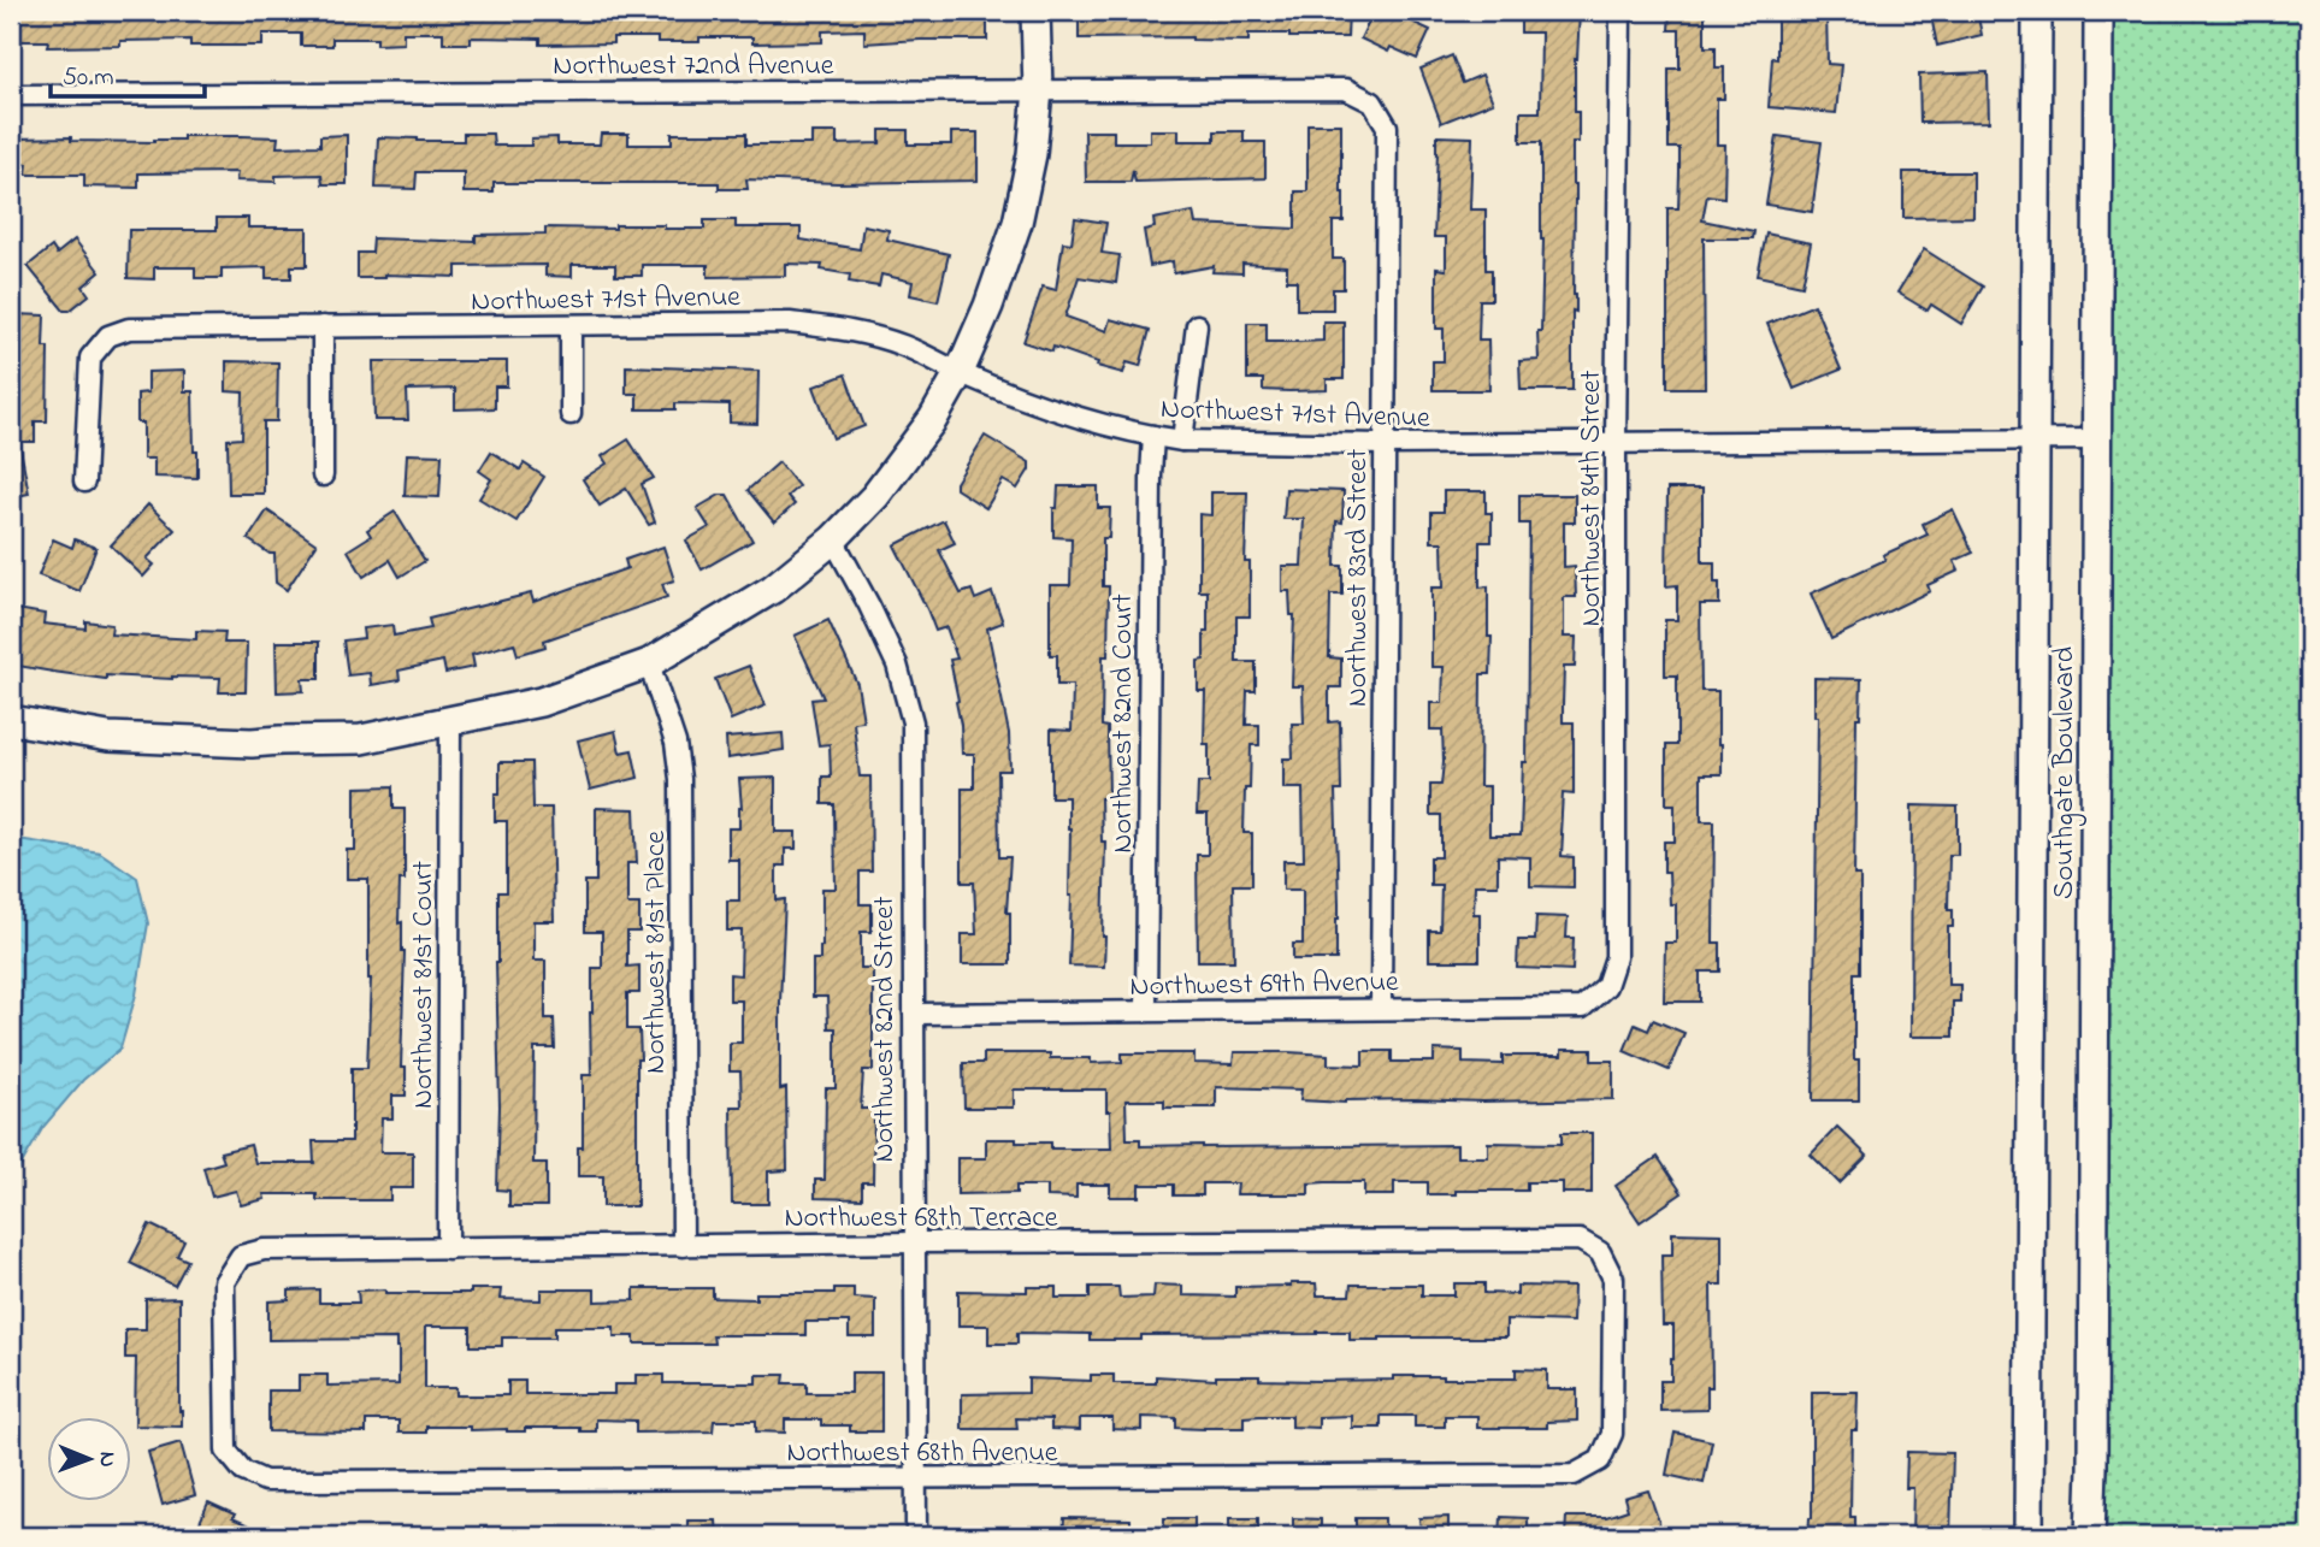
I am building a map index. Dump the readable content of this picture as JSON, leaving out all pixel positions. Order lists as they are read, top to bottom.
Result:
{
  "streets": {
    "main road": ["Southgate Boulevard"],
    "street": [
      "Northwest 72nd Avenue",
      "Northwest 71st Avenue",
      "Northwest 84th Street",
      "Northwest 83rd Street",
      "Northwest 82nd Court",
      "Northwest 81st Place",
      "Northwest 69th Avenue",
      "Northwest 81st Court",
      "Northwest 82nd Street",
      "Northwest 68th Terrace",
      "Northwest 68th Avenue"
    ]
  },
  "crossings": [
    ["Northwest 72nd Avenue", "Northwest 83rd Street"],
    ["Northwest 71st Avenue", "Northwest 84th Street"],
    ["Northwest 71st Avenue", "Northwest 83rd Street"],
    ["Northwest 71st Avenue", "Northwest 82nd Court"],
    ["Northwest 71st Avenue", "Southgate Boulevard"],
    ["Northwest 84th Street", "Northwest 69th Avenue"],
    ["Northwest 83rd Street", "Northwest 69th Avenue"],
    ["Northwest 82nd Court", "Northwest 69th Avenue"],
    ["Northwest 81st Place", "Northwest 68th Terrace"],
    ["Northwest 69th Avenue", "Northwest 82nd Street"],
    ["Northwest 81st Court", "Northwest 68th Terrace"],
    ["Northwest 82nd Street", "Northwest 68th Terrace"],
    ["Northwest 82nd Street", "Northwest 68th Avenue"],
    ["Northwest 68th Terrace", "Northwest 68th Avenue"]
  ],
  "scale_bar": "50 m",
  "north": "right"
}
